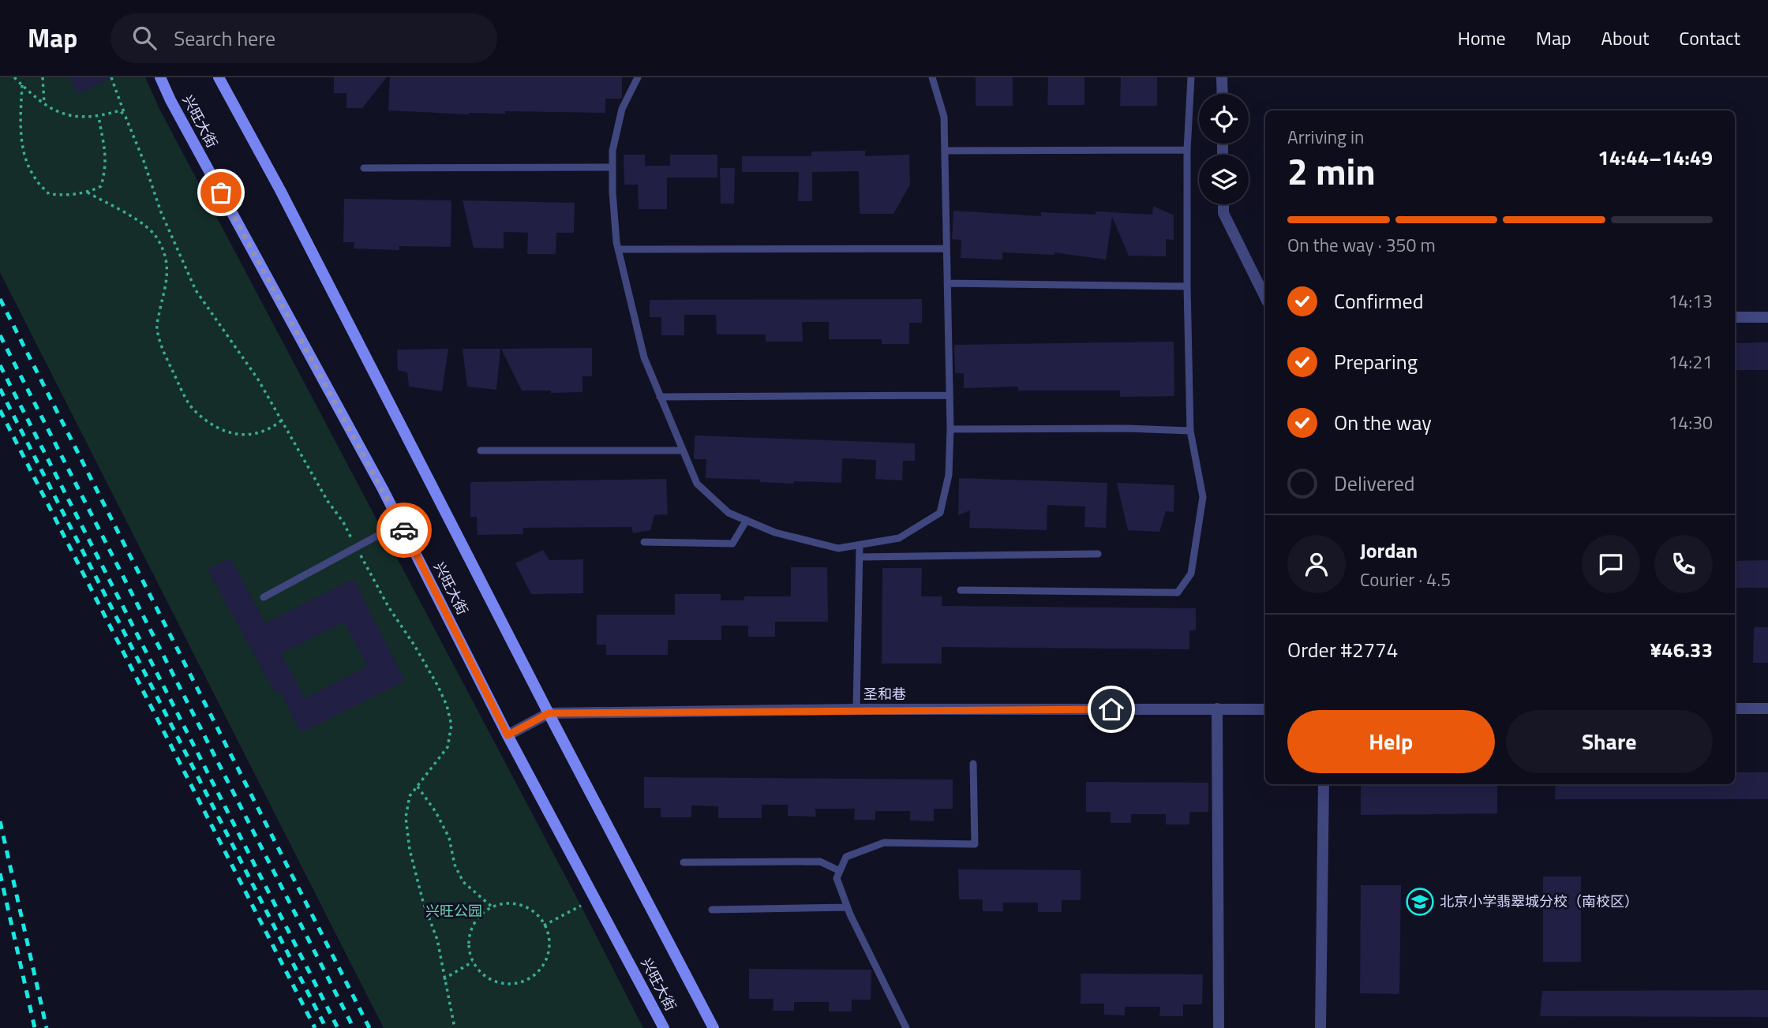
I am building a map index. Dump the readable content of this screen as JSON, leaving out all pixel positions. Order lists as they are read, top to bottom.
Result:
{
  "streets": {
    "main road": ["兴旺大街"],
    "street": ["圣和巷"]
  },
  "crossings": [
    ["兴旺大街", "圣和巷"]
  ],
  "parks": ["兴旺公园"],
  "places": {
    "school or university": ["北京小学翡翠城分校（南校区）"]
  },
  "page": {
    "header": "Map",
    "search": "Search here",
    "nav": [
      "Home",
      "Map",
      "About",
      "Contact"
    ],
    "heading": ["2 min", "Arriving in", "14:44–14:49"],
    "panel": [
      "Jordan",
      "Courier · 4.5",
      "Order #2774",
      "¥46.33"
    ],
    "bar": "On the way · 350 m",
    "list": [
      ["Confirmed", "14:13"],
      ["Preparing", "14:21"],
      ["On the way", "14:30"],
      "Delivered"
    ],
    "buttons": ["Help", "Share"]
  }
}
